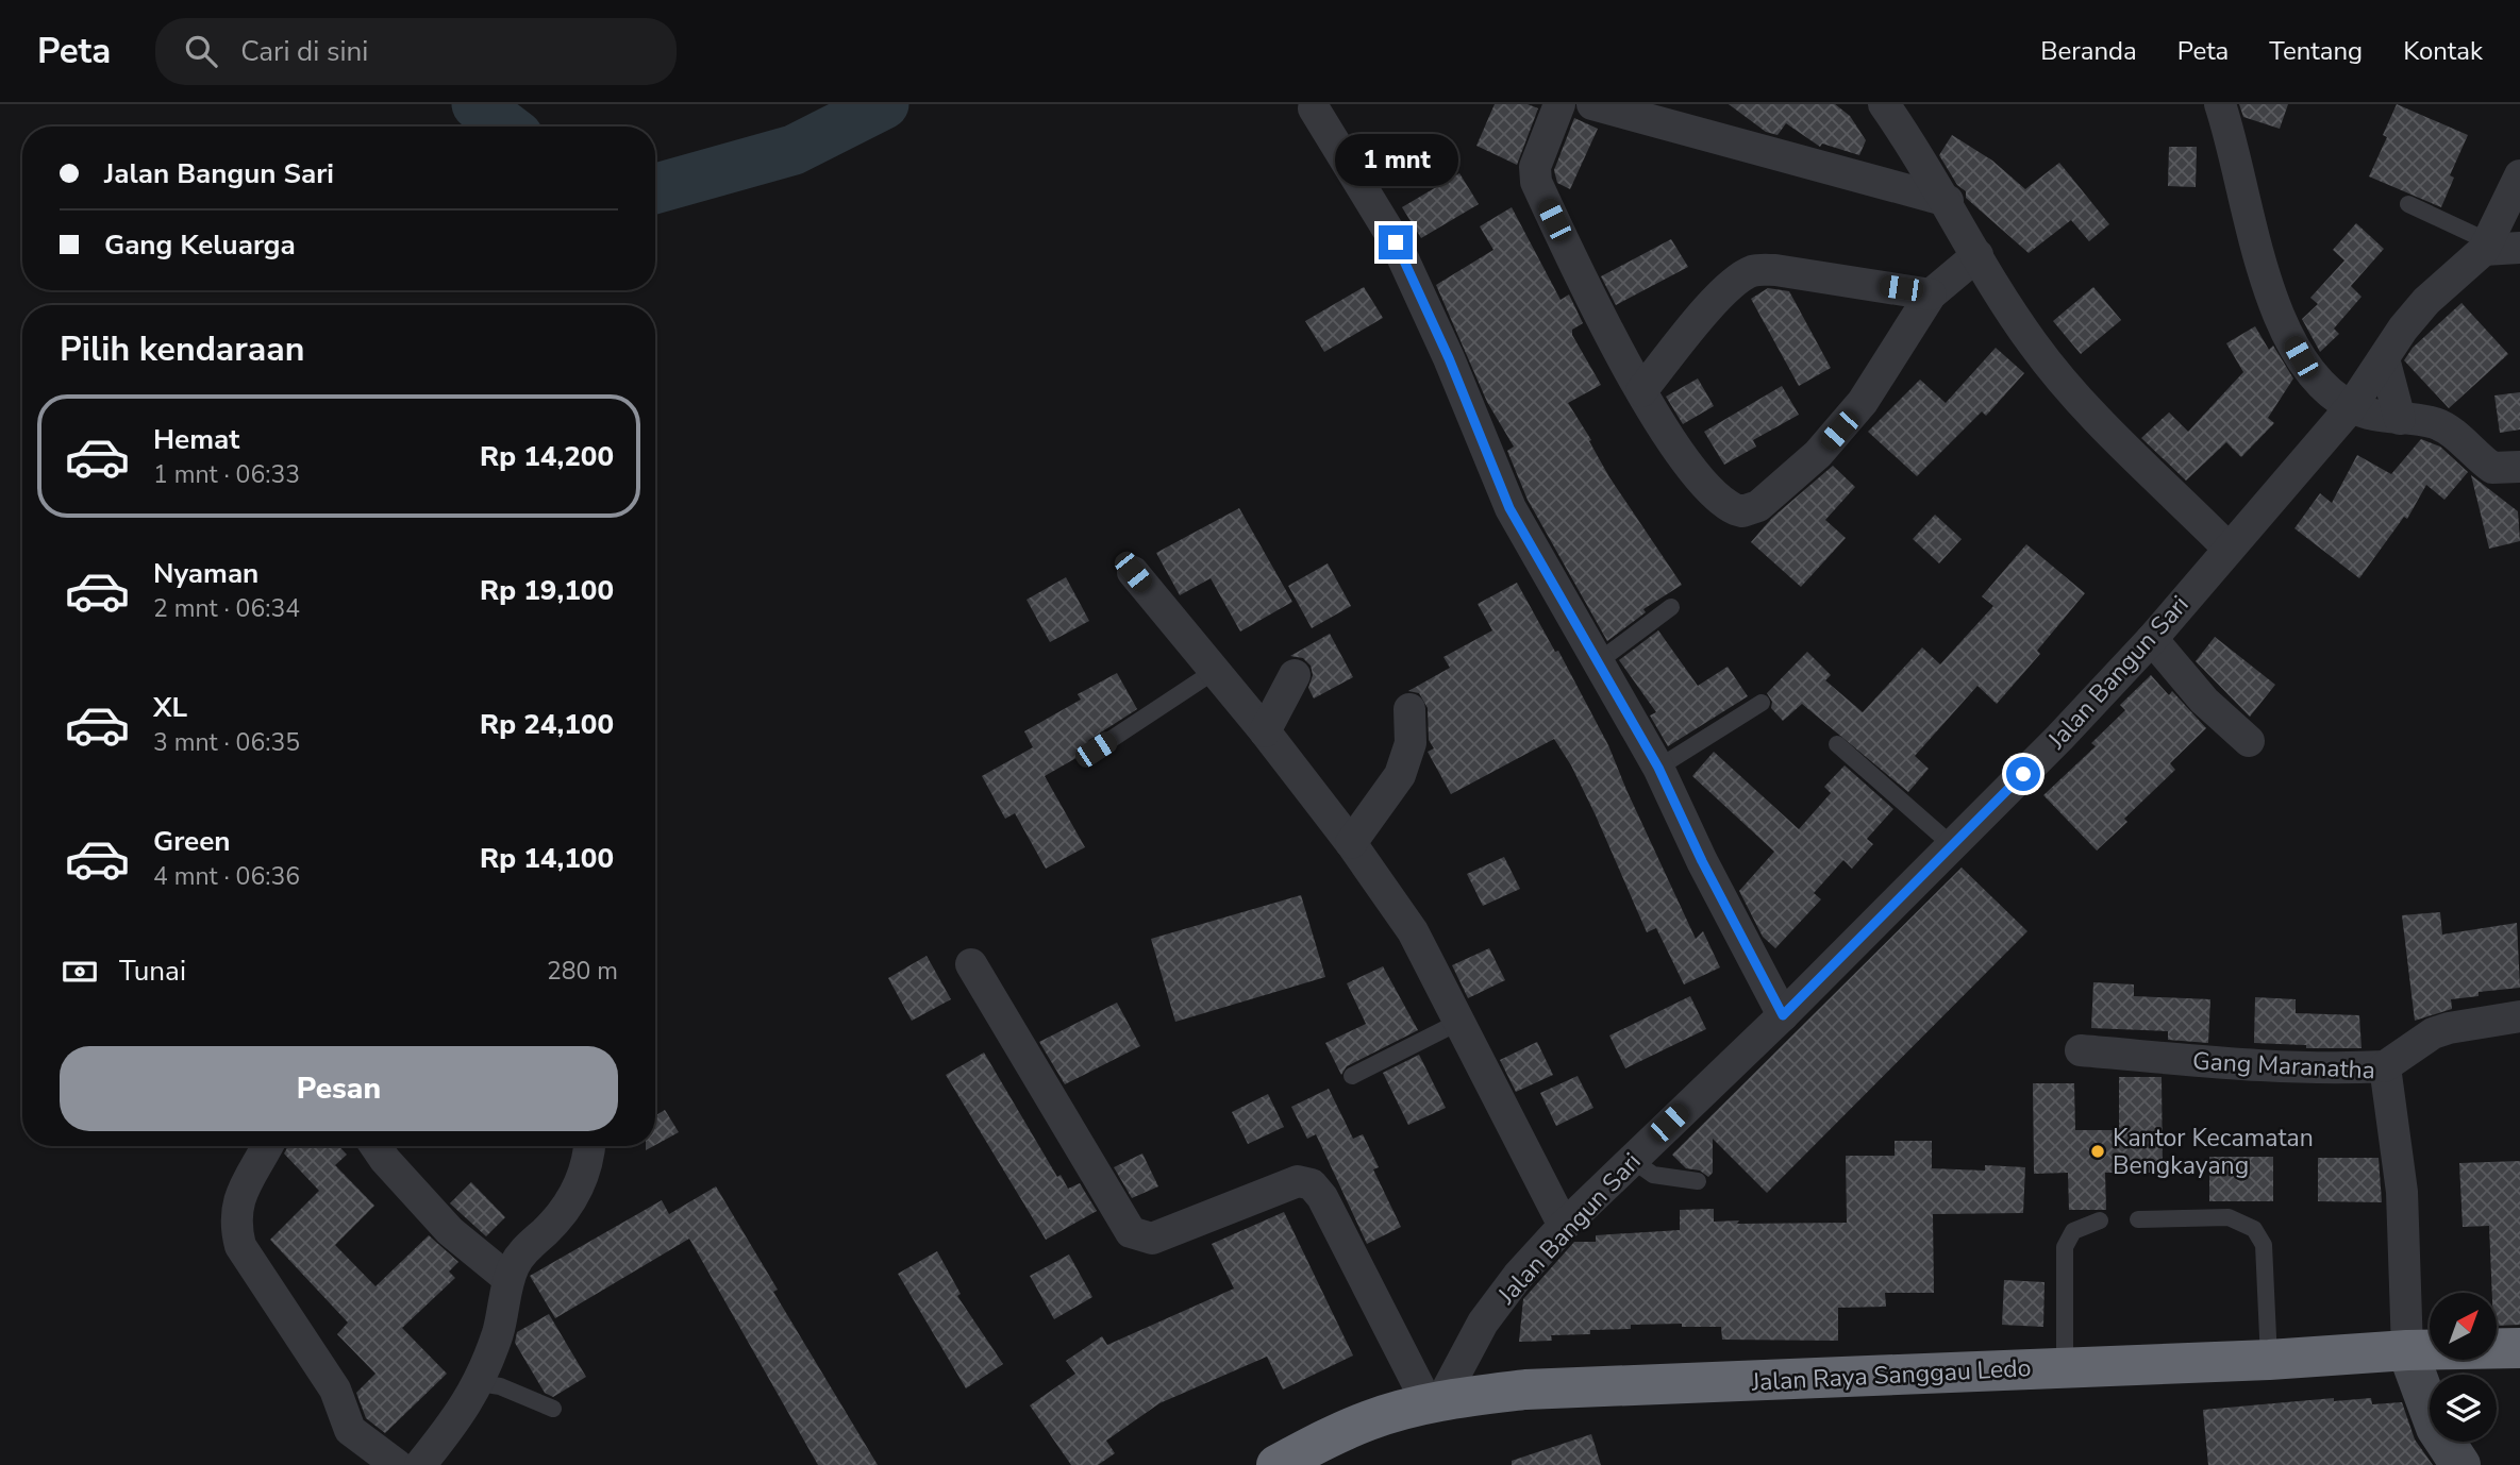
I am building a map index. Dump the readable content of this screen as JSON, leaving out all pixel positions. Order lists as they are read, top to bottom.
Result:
{
  "streets": {
    "highway": ["Jalan Raya Sanggau Ledo"],
    "street": ["Jalan Bangun Sari", "Gang Maranatha"]
  },
  "crossings": [
    ["Jalan Bangun Sari", "Jalan Raya Sanggau Ledo"],
    ["Gang Maranatha", "Jalan Raya Sanggau Ledo"]
  ],
  "places": ["Kantor Kecamatan Bengkayang"],
  "north": "top right",
  "page": {
    "header": "Peta",
    "search": "Cari di sini",
    "nav": [
      "Beranda",
      "Peta",
      "Tentang",
      "Kontak"
    ],
    "banner": ["Jalan Bangun Sari", "Gang Keluarga"],
    "bubble": "1 mnt",
    "heading": "Pilih kendaraan",
    "list": [
      {
        "name": "Hemat",
        "note": "1 mnt · 06:33",
        "value": "Rp 14,200"
      },
      {
        "name": "Nyaman",
        "note": "2 mnt · 06:34",
        "value": "Rp 19,100"
      },
      {
        "name": "XL",
        "note": "3 mnt · 06:35",
        "value": "Rp 24,100"
      },
      {
        "name": "Green",
        "note": "4 mnt · 06:36",
        "value": "Rp 14,100"
      }
    ],
    "pay": ["Tunai", "280 m"],
    "buttons": "Pesan"
  }
}
